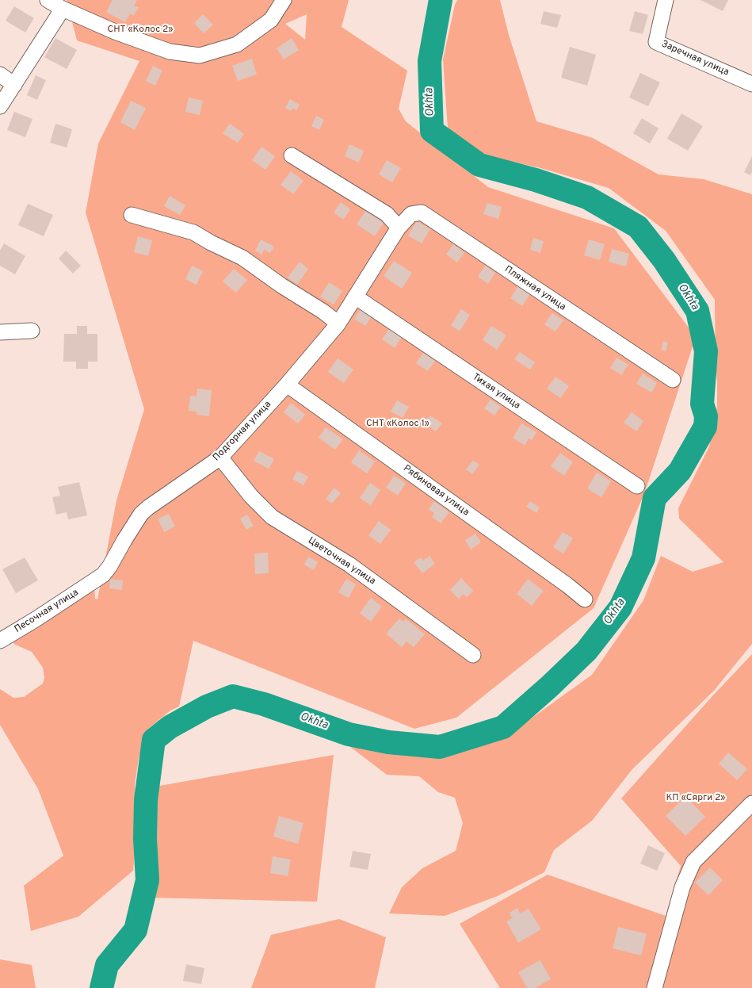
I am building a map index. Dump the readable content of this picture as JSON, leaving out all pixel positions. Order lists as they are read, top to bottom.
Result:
{
  "streets": {
    "street": [
      "Заречная улица",
      "Пляжная улица",
      "Тихая улица",
      "Подгорная улица",
      "Рябиновая улица",
      "Цветочная улица",
      "Песочная улица"
    ]
  },
  "crossings": [
    ["Пляжная улица", "Подгорная улица"],
    ["Тихая улица", "Подгорная улица"],
    ["Подгорная улица", "Рябиновая улица"],
    ["Подгорная улица", "Цветочная улица"],
    ["Подгорная улица", "Песочная улица"]
  ],
  "water": ["Okhta"],
  "parks": ["СНТ «Колос 2»", "СНТ «Колос 1»", "КП «Сярги 2»"]
}
